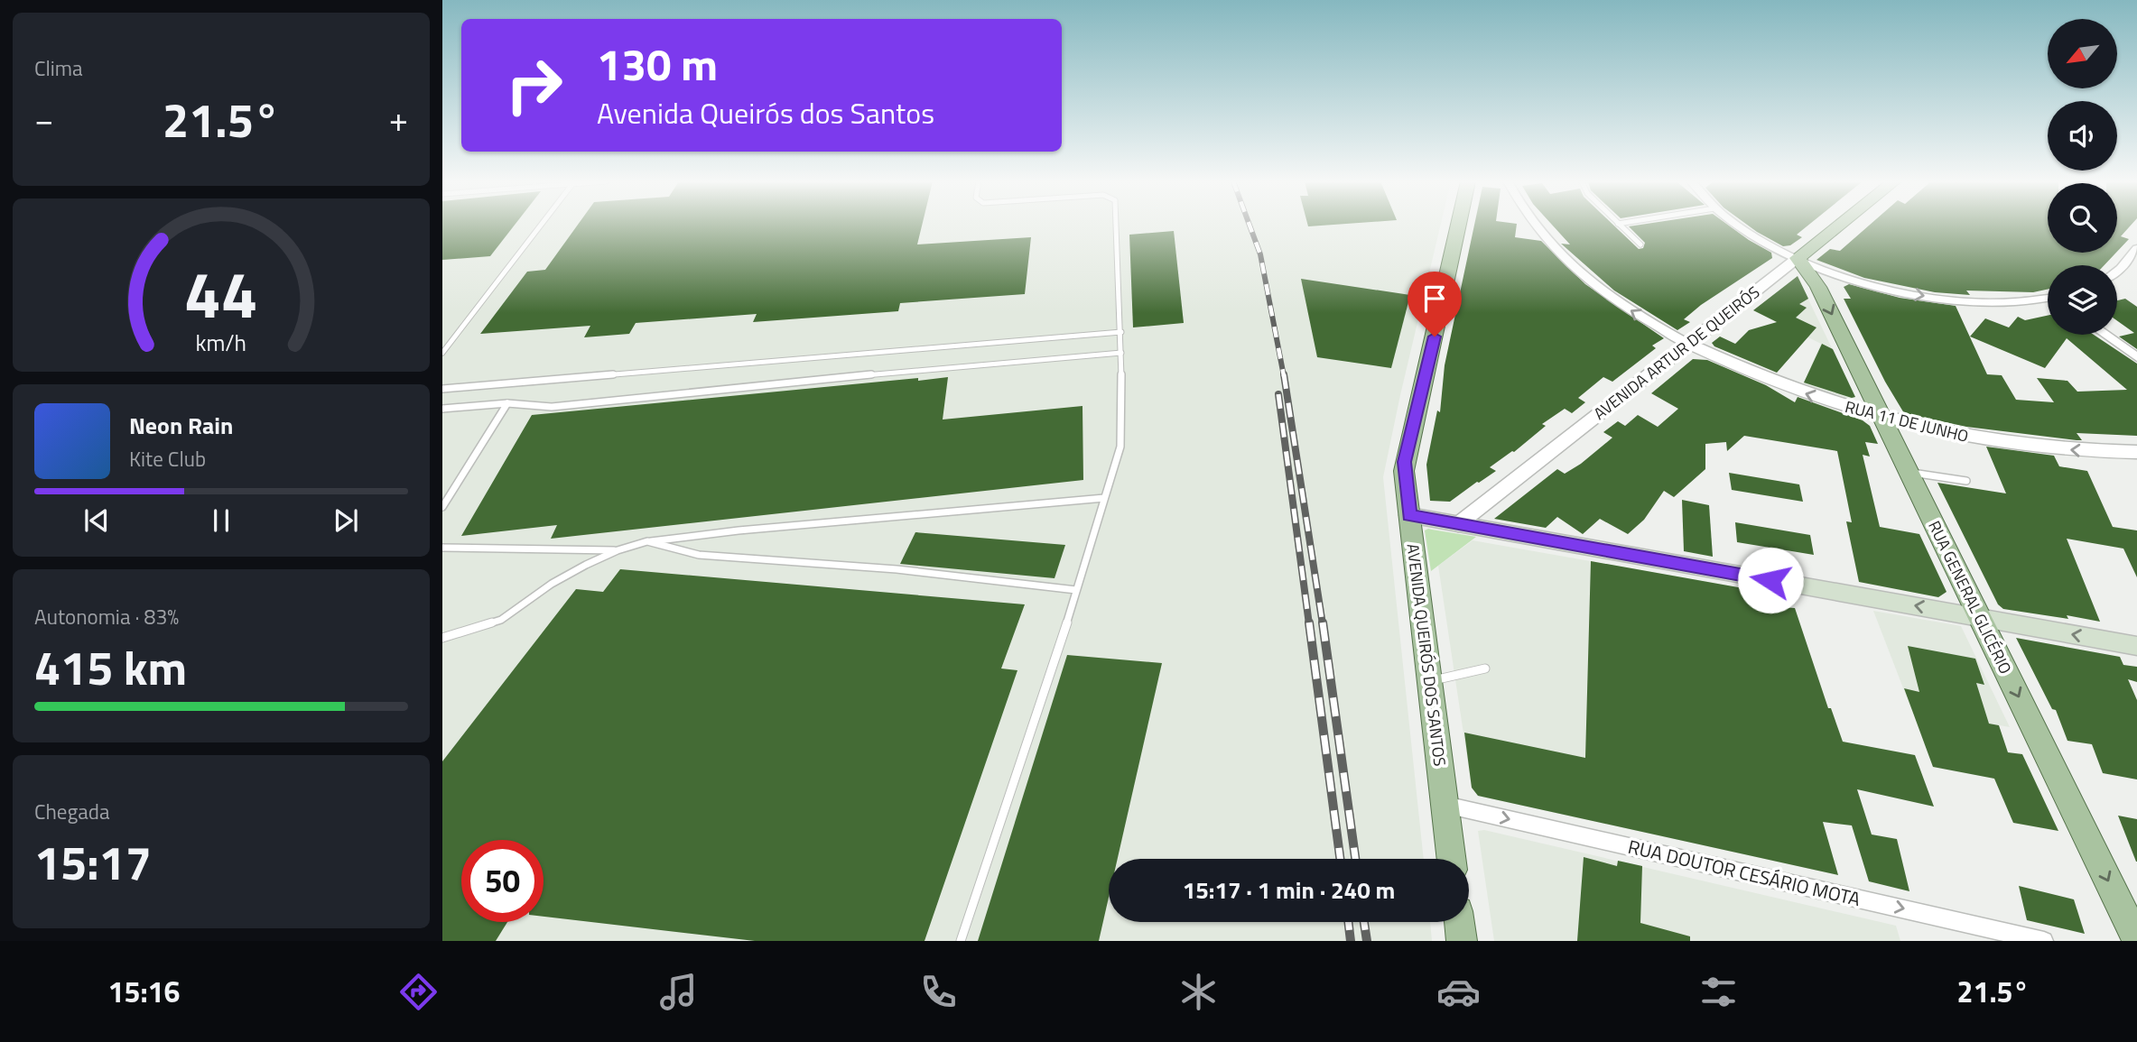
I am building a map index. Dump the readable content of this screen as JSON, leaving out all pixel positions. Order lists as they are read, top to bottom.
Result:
{
  "streets": {
    "main road": ["AVENIDA ARTUR DE QUEIRÓS", "RUA GENERAL GLICÉRIO", "AVENIDA QUEIRÓS DOS SANTOS"],
    "street": ["RUA 11 DE JUNHO", "RUA DOUTOR CESÁRIO MOTA"]
  },
  "crossings": [
    ["AVENIDA ARTUR DE QUEIRÓS", "RUA 11 DE JUNHO"],
    ["AVENIDA ARTUR DE QUEIRÓS", "RUA GENERAL GLICÉRIO"],
    ["RUA 11 DE JUNHO", "RUA GENERAL GLICÉRIO"],
    ["AVENIDA QUEIRÓS DOS SANTOS", "RUA DOUTOR CESÁRIO MOTA"]
  ],
  "one_way": ["RUA GENERAL GLICÉRIO", "RUA DOUTOR CESÁRIO MOTA"],
  "north": "bottom left",
  "page": {
    "tile": [
      "Clima",
      ["Autonomia · 83%", "415 km"],
      ["Chegada", "15:17"]
    ],
    "turn": ["130 m", "Avenida Queirós dos Santos"],
    "heat": ["−", "21.5°", "+"],
    "song": ["Neon Rain", "Kite Club"],
    "limit": "50",
    "trip": "15:17 · 1 min · 240 m",
    "tabs": ["15:16", "21.5°"],
    "gauge": ["44", "km/h"]
  }
}
